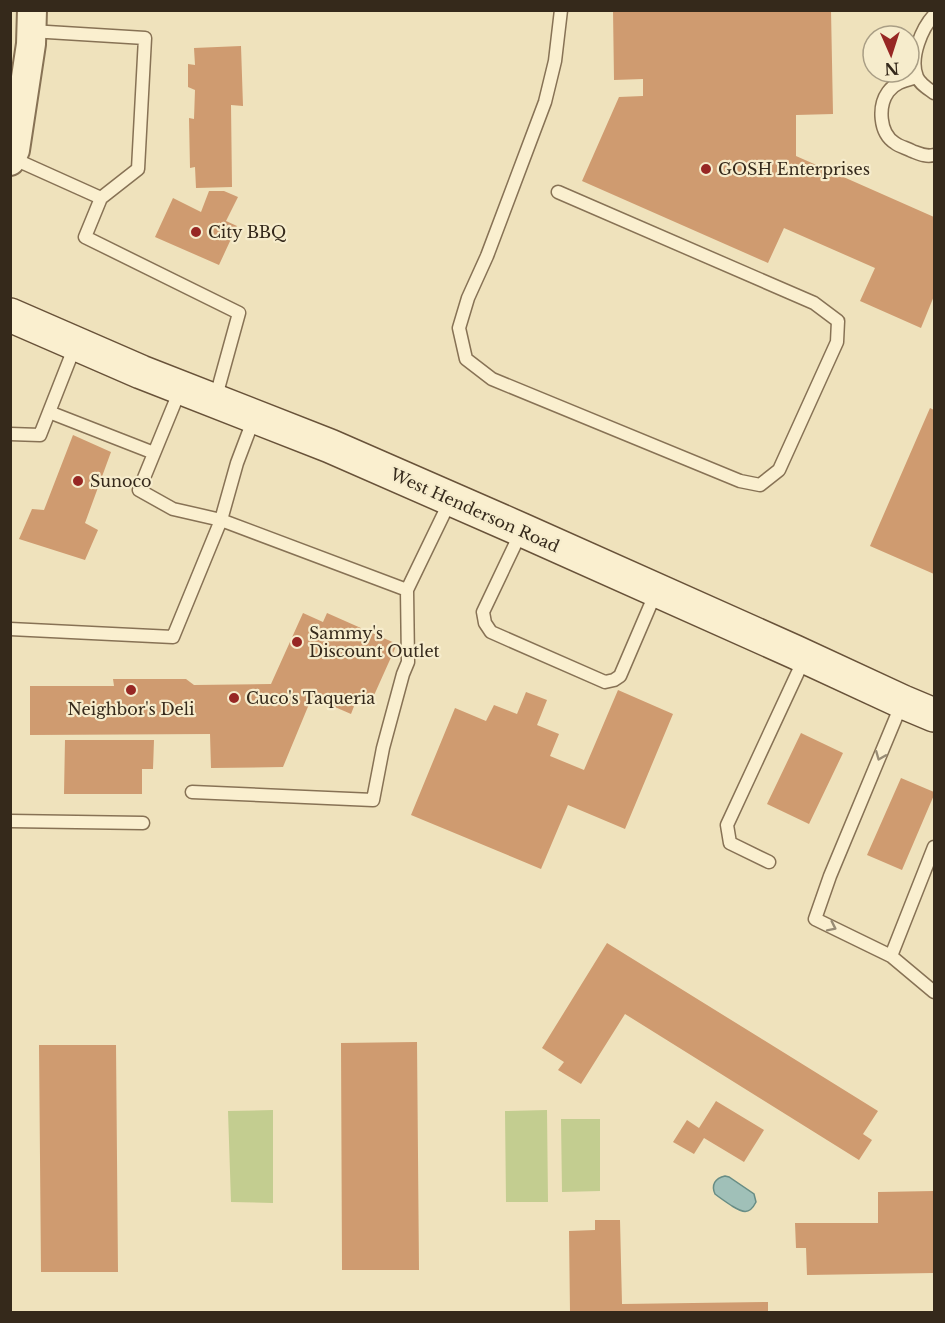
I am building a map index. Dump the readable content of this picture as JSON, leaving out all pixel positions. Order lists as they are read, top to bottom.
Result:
{
  "streets": {
    "main road": ["West Henderson Road"]
  },
  "places": [
    "GOSH Enterprises",
    "City BBQ",
    "Sunoco",
    "Sammy's Discount Outlet",
    "Neighbor's Deli",
    "Cuco's Taqueria"
  ],
  "north": "bottom"
}
